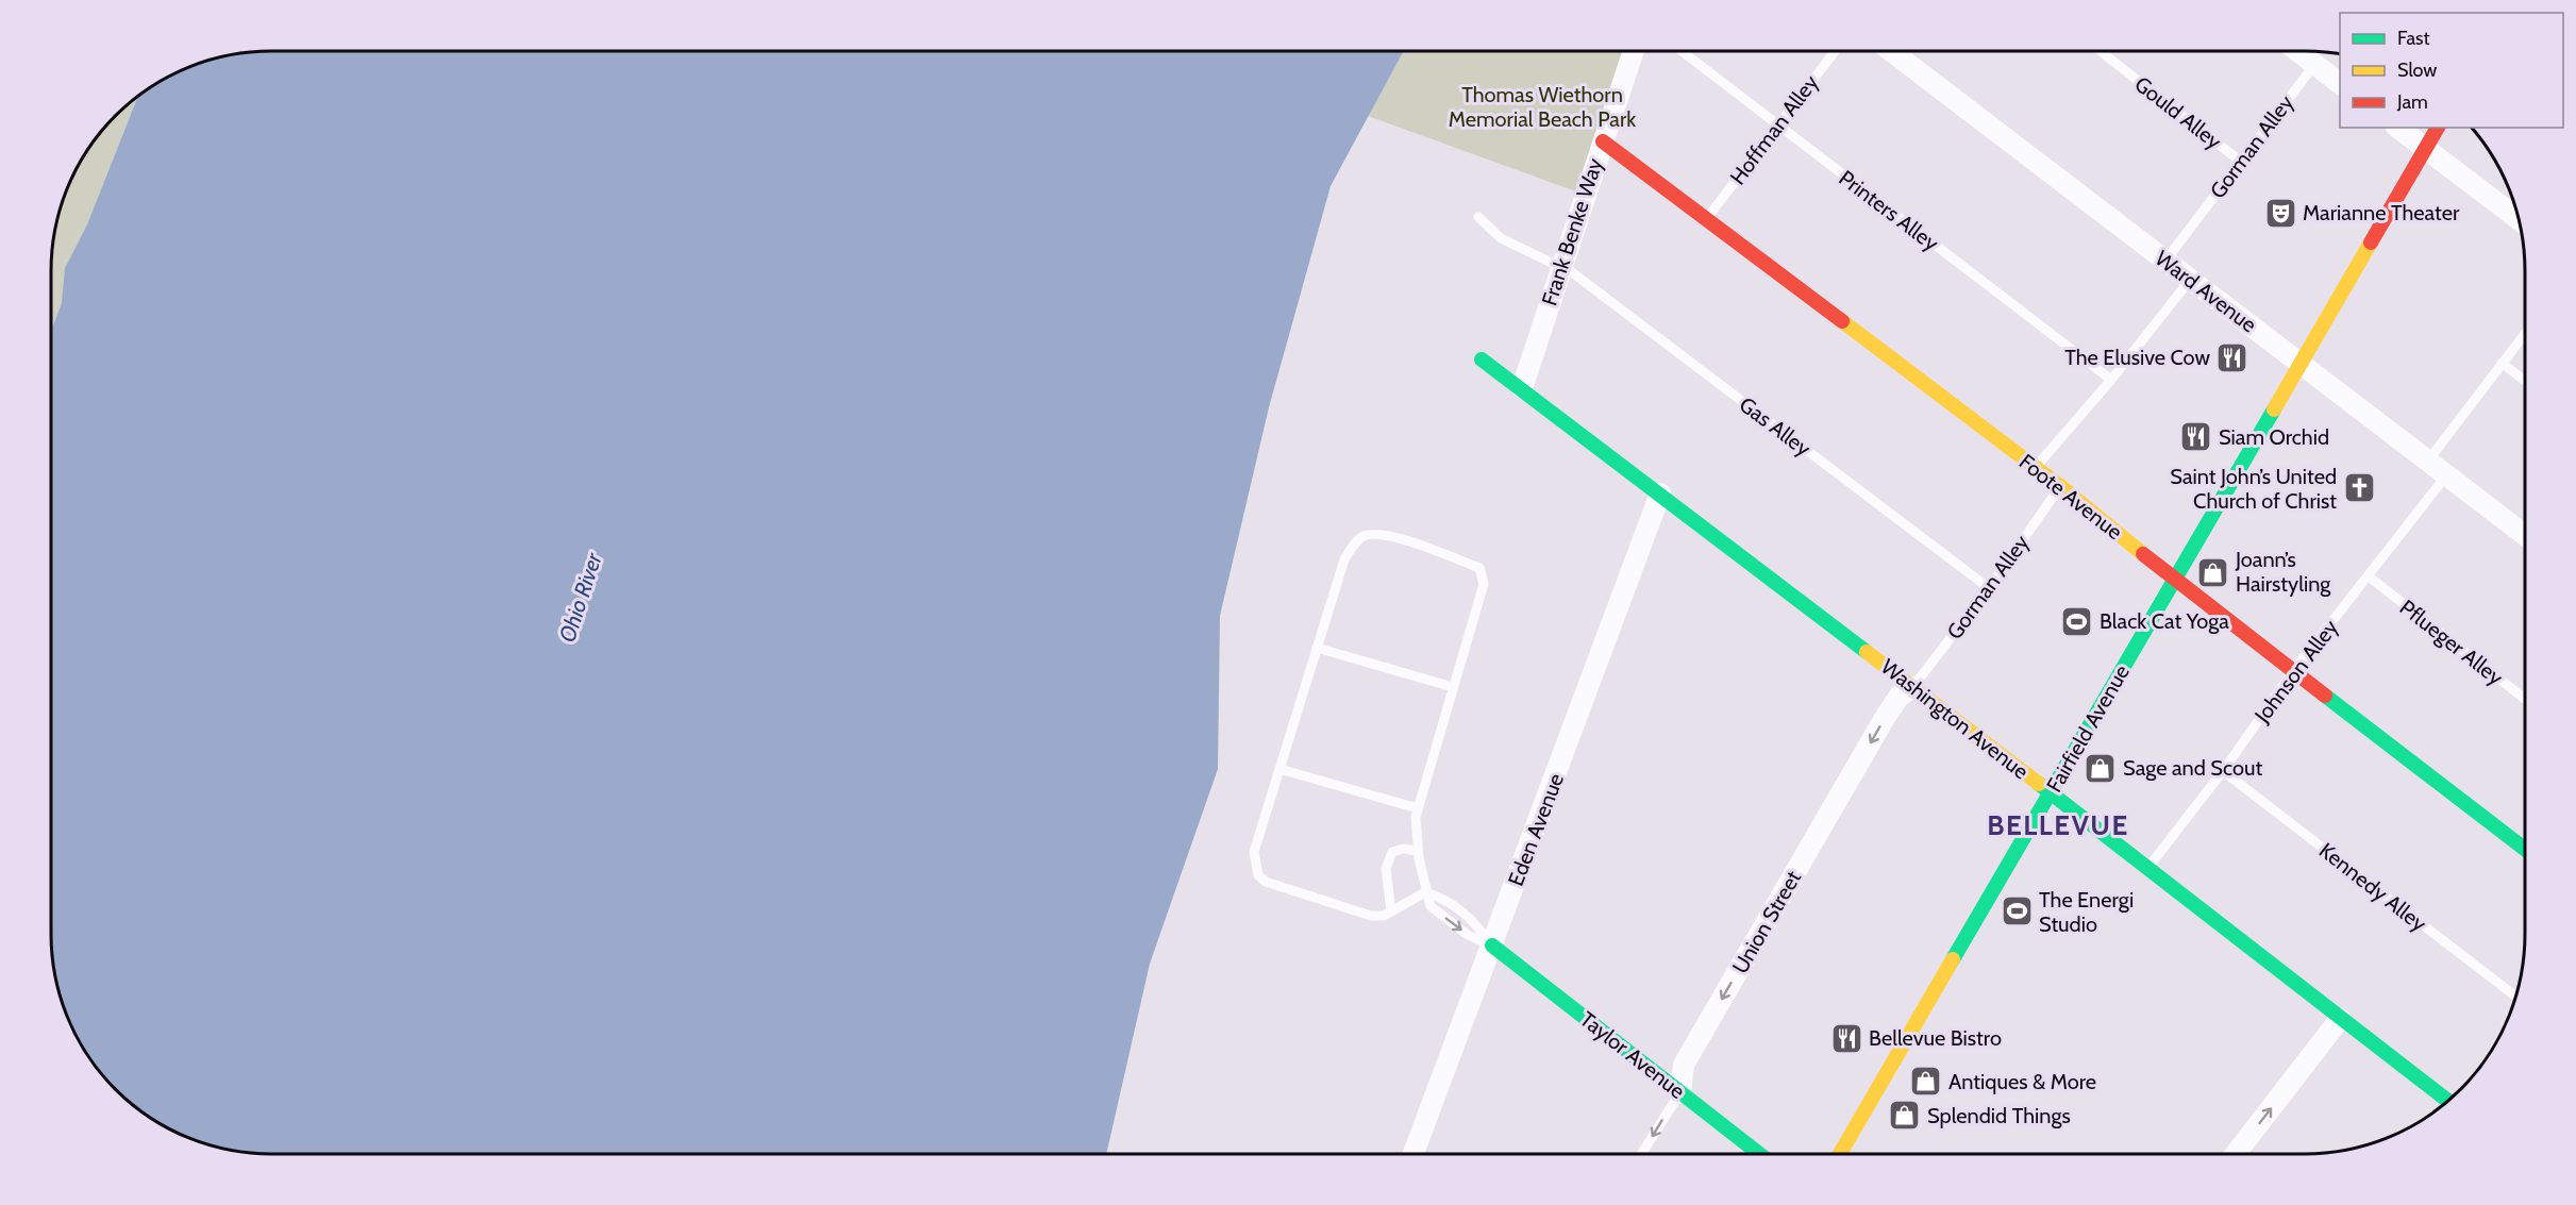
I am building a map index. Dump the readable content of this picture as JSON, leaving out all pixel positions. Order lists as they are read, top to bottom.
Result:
{
  "streets": {
    "street": [
      "Frank Benke Way",
      "Ward Avenue",
      "Foote Avenue",
      "Washington Avenue",
      "Fairfield Avenue",
      "Eden Avenue",
      "Union Street",
      "Taylor Avenue"
    ],
    "lane": [
      "Gould Alley",
      "Hoffman Alley",
      "Gorman Alley",
      "Printers Alley",
      "Gas Alley",
      "Pflueger Alley",
      "Johnson Alley",
      "Kennedy Alley"
    ]
  },
  "crossings": [
    ["Gould Alley", "Gorman Alley"],
    ["Hoffman Alley", "Printers Alley"],
    ["Hoffman Alley", "Foote Avenue"],
    ["Gorman Alley", "Ward Avenue"],
    ["Gorman Alley", "Gas Alley"],
    ["Gorman Alley", "Foote Avenue"],
    ["Gorman Alley", "Washington Avenue"],
    ["Gorman Alley", "Union Street"],
    ["Frank Benke Way", "Gas Alley"],
    ["Frank Benke Way", "Foote Avenue"],
    ["Frank Benke Way", "Washington Avenue"],
    ["Ward Avenue", "Johnson Alley"],
    ["Ward Avenue", "Fairfield Avenue"],
    ["Foote Avenue", "Johnson Alley"],
    ["Foote Avenue", "Fairfield Avenue"],
    ["Pflueger Alley", "Johnson Alley"],
    ["Johnson Alley", "Washington Avenue"],
    ["Johnson Alley", "Kennedy Alley"],
    ["Washington Avenue", "Fairfield Avenue"],
    ["Washington Avenue", "Eden Avenue"],
    ["Washington Avenue", "Union Street"],
    ["Eden Avenue", "Taylor Avenue"],
    ["Union Street", "Taylor Avenue"]
  ],
  "one_way": ["Union Street"],
  "districts": ["BELLEVUE"],
  "water": ["Ohio River"],
  "parks": ["Thomas Wiethorn Memorial Beach Park"],
  "places": {
    "theatre": ["Marianne Theater"],
    "restaurant": ["The Elusive Cow", "Siam Orchid", "Bellevue Bistro"],
    "church": ["Saint John’s United Church of Christ"],
    "shop": [
      "Joann’s Hairstyling",
      "Sage and Scout",
      "Antiques & More",
      "Splendid Things"
    ],
    "sports": ["Black Cat Yoga", "The Energi Studio"]
  },
  "legend": ["Fast", "Slow", "Jam"]
}
